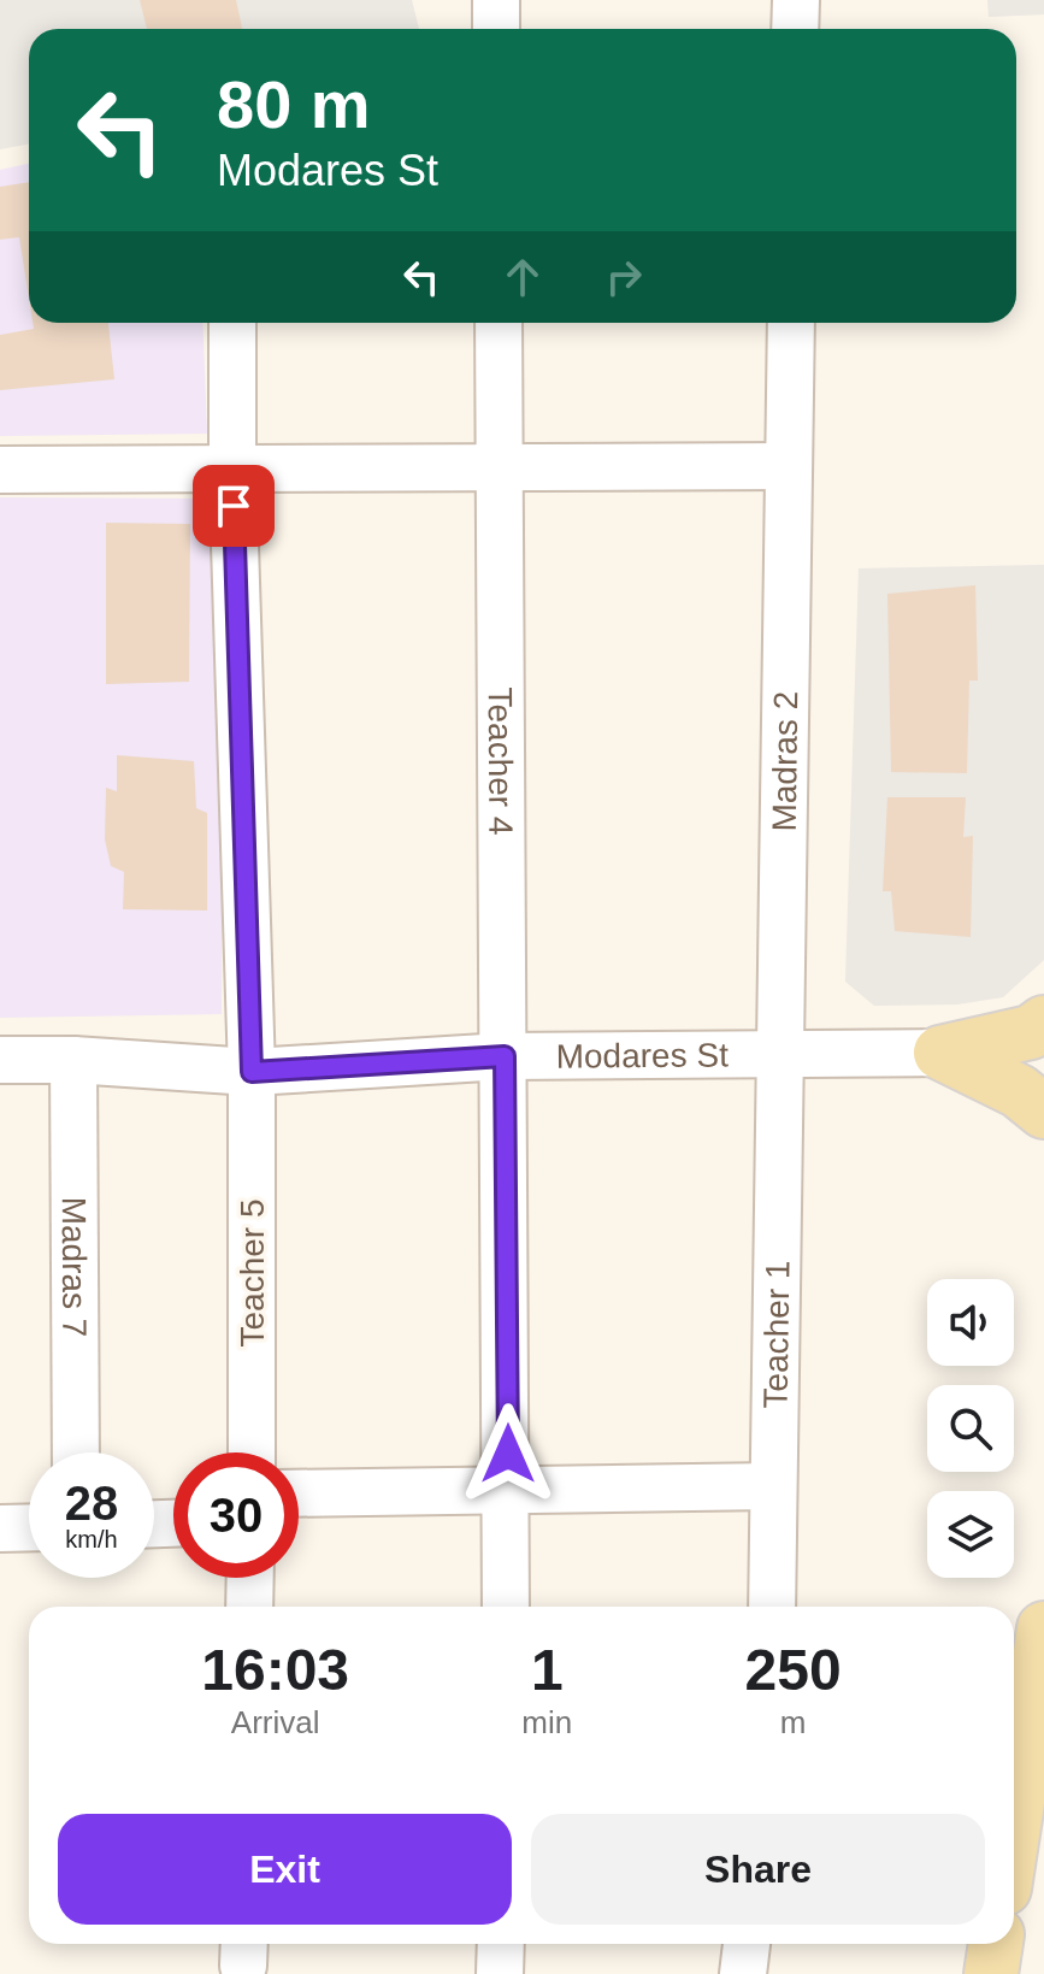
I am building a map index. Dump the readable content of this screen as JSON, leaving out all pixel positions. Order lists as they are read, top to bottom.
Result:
{
  "streets": {
    "street": [
      "Madras 2",
      "Teacher 4",
      "Modares St",
      "Madras 7",
      "Teacher 5",
      "Teacher 1"
    ]
  },
  "crossings": [
    ["Madras 2", "Modares St"],
    ["Madras 2", "Teacher 1"],
    ["Teacher 4", "Modares St"],
    ["Modares St", "Madras 7"],
    ["Modares St", "Teacher 5"],
    ["Modares St", "Teacher 1"]
  ],
  "page": {
    "turn": ["80 m", "Modares St"],
    "speed": "28 km/h",
    "limit": "30",
    "eta": [
      "16:03",
      "Arrival",
      "1",
      "min",
      "250",
      "m"
    ],
    "buttons": ["Exit", "Share"]
  }
}
